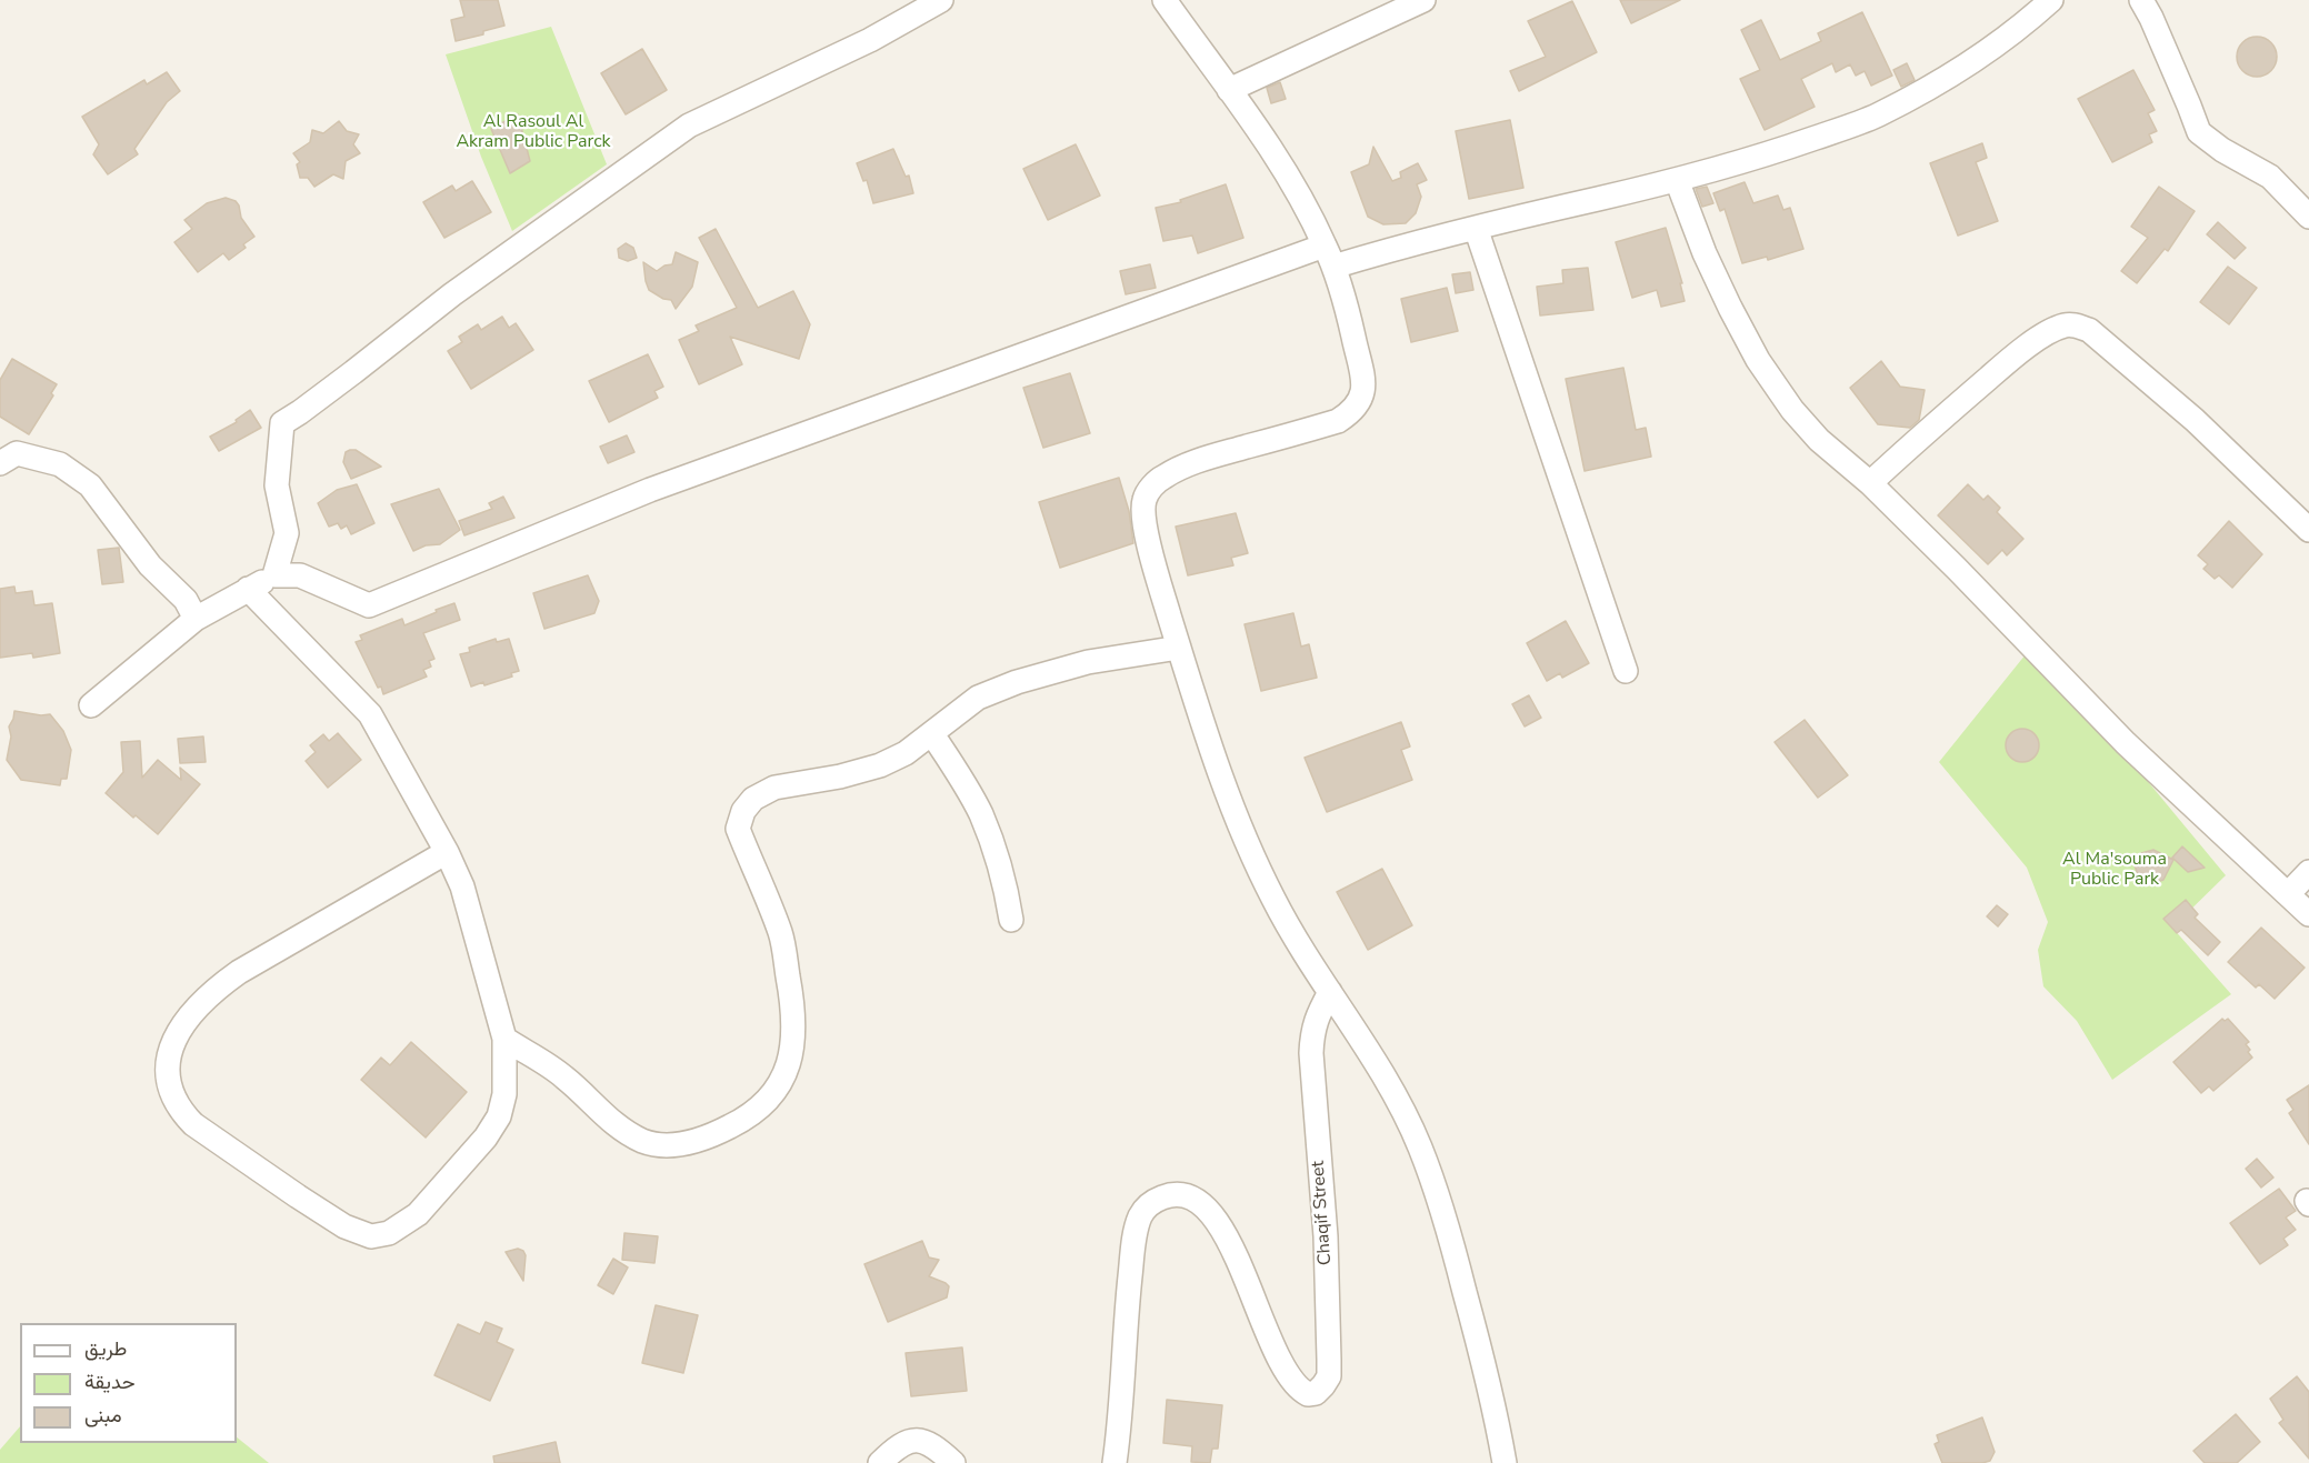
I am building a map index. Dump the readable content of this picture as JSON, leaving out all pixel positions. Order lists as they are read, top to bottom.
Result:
{
  "streets": {
    "street": ["Chaqif Street"]
  },
  "parks": ["Al Rasoul Al Akram Public Parck", "Al Ma'souma Public Park"],
  "legend": ["طريق", "حديقة", "مبنى"]
}
